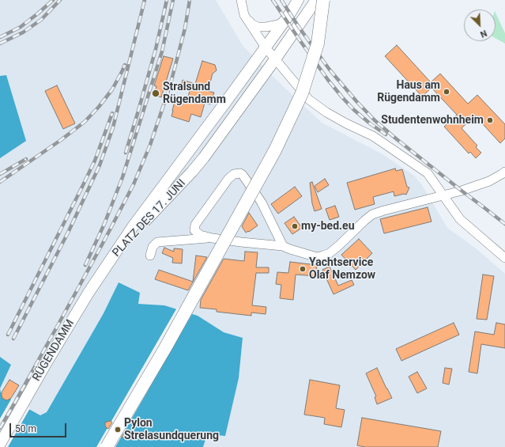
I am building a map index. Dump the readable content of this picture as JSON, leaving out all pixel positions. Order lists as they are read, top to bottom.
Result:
{
  "streets": {
    "main road": ["PLATZ DES 17. JUNI", "RÜGENDAMM"]
  },
  "crossings": [
    ["PLATZ DES 17. JUNI", "RÜGENDAMM"]
  ],
  "places": [
    "Haus am Rügendamm",
    "Stralsund Rügendamm",
    "Studentenwohnheim",
    "my-bed.eu",
    "Yachtservice Olaf Nemzow",
    "Pylon Strelasundquerung"
  ],
  "scale_bar": "50 m",
  "north": "bottom right"
}
